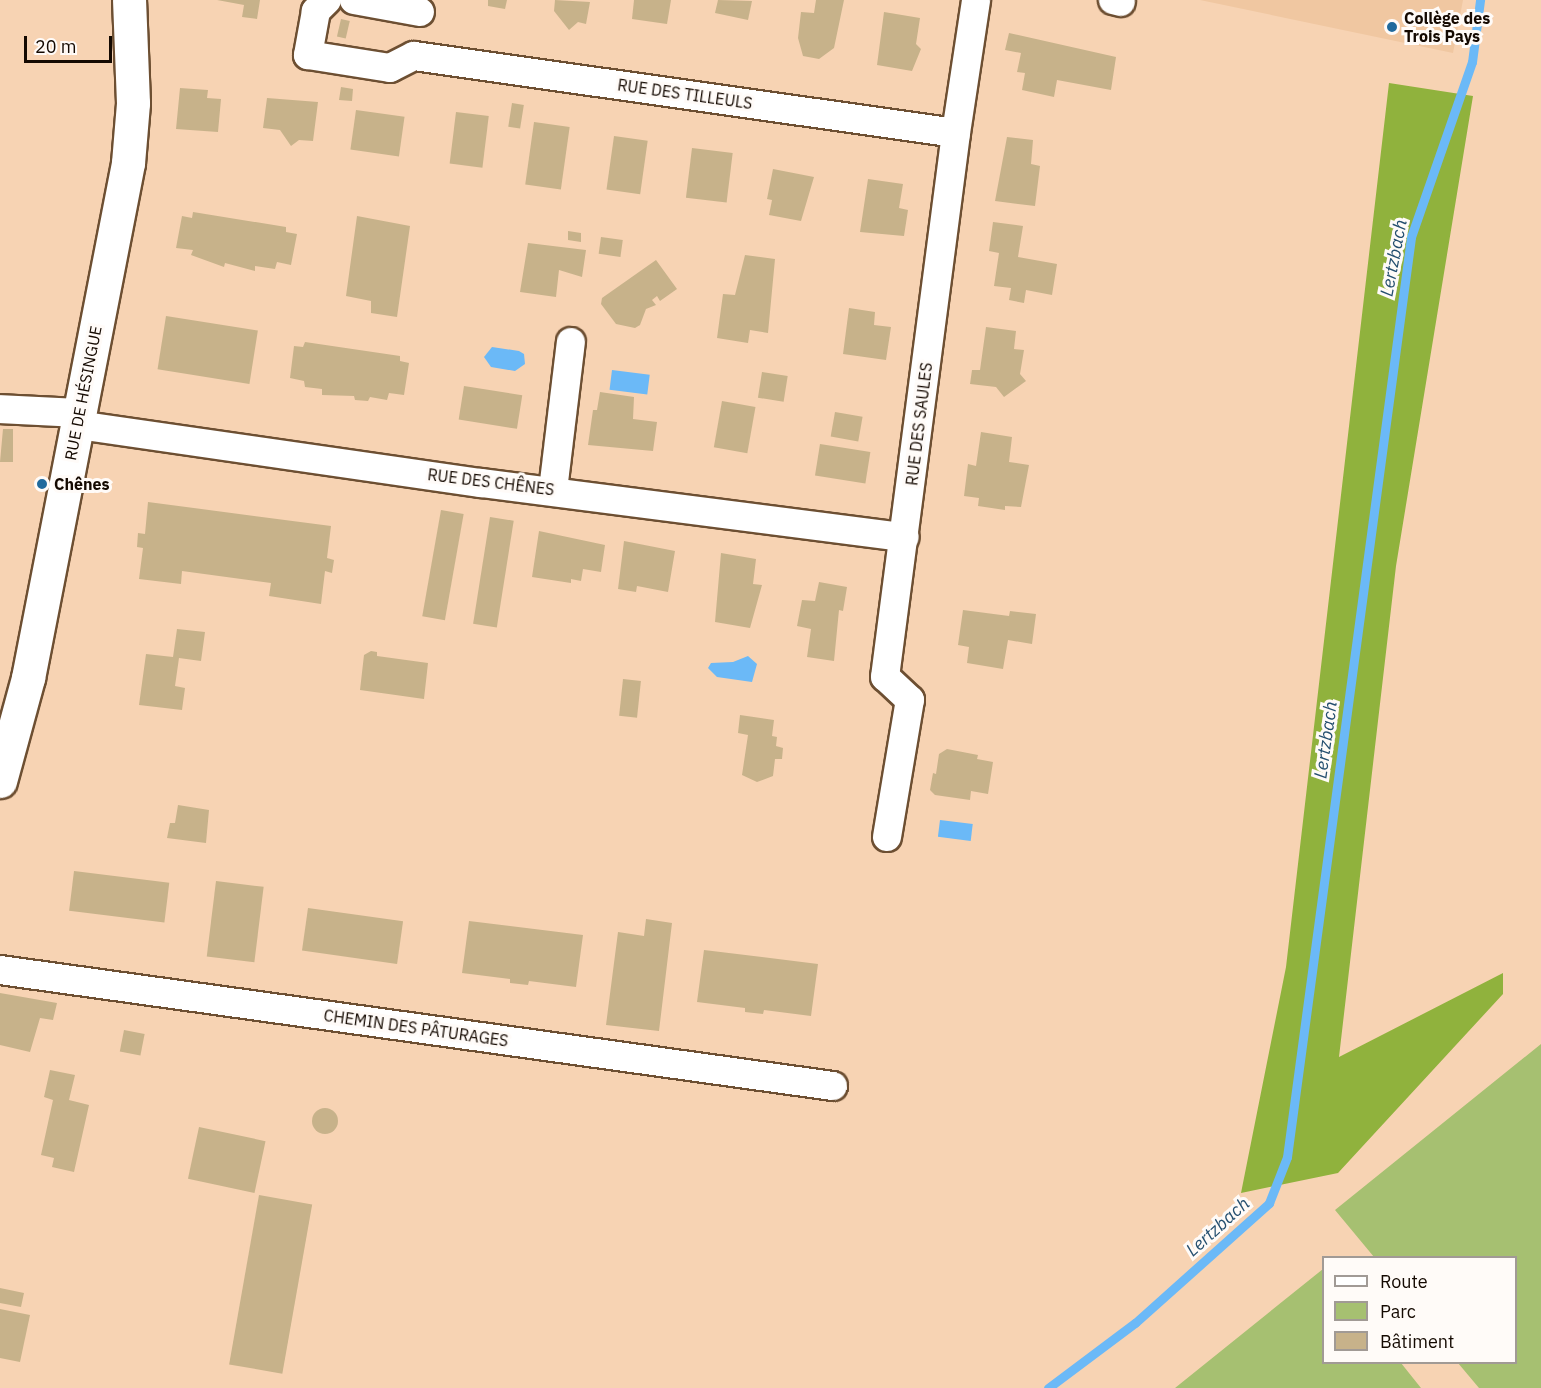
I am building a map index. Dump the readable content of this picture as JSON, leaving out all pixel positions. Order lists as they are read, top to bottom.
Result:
{
  "streets": {
    "main road": ["RUE DE HÉSINGUE"],
    "street": [
      "RUE DES TILLEULS",
      "RUE DES SAULES",
      "RUE DES CHÊNES",
      "CHEMIN DES PÂTURAGES"
    ]
  },
  "crossings": [
    ["RUE DES TILLEULS", "RUE DES SAULES"],
    ["RUE DE HÉSINGUE", "RUE DES CHÊNES"],
    ["RUE DES SAULES", "RUE DES CHÊNES"]
  ],
  "water": ["Lertzbach"],
  "places": ["Collège des Trois Pays", "Chênes"],
  "legend": ["Route", "Parc", "Bâtiment"],
  "scale_bar": "20 m"
}
